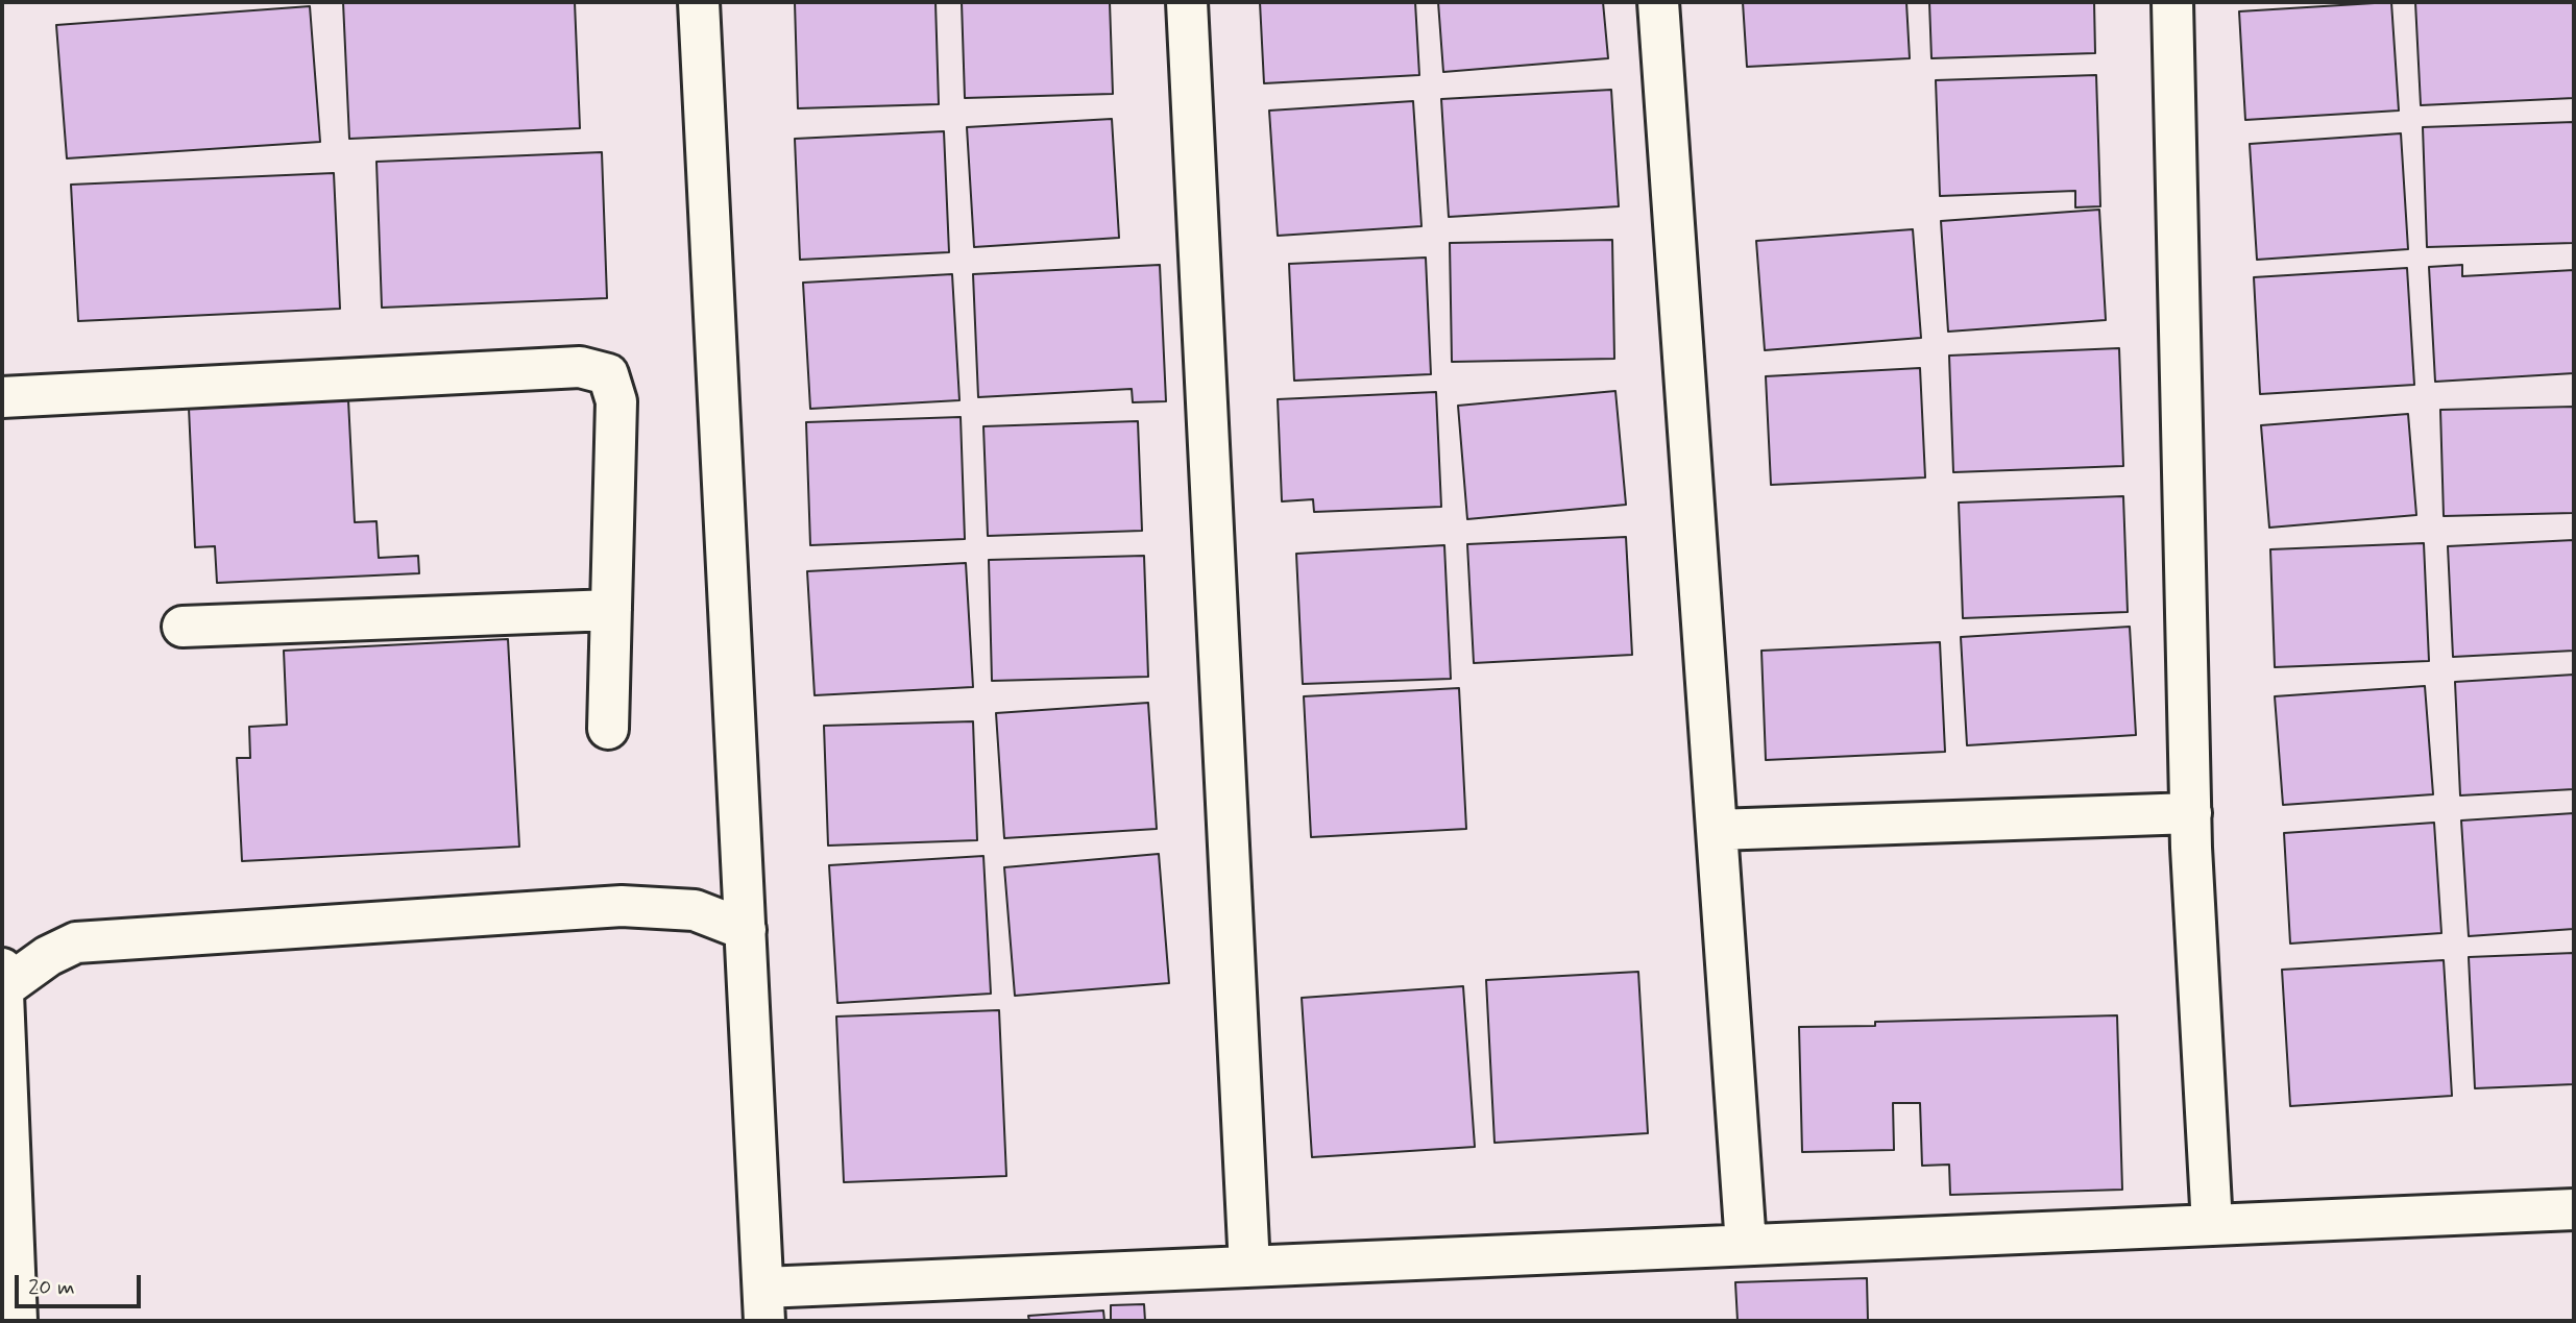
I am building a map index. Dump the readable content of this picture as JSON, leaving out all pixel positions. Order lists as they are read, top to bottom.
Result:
{
  "scale_bar": "20 m"
}
